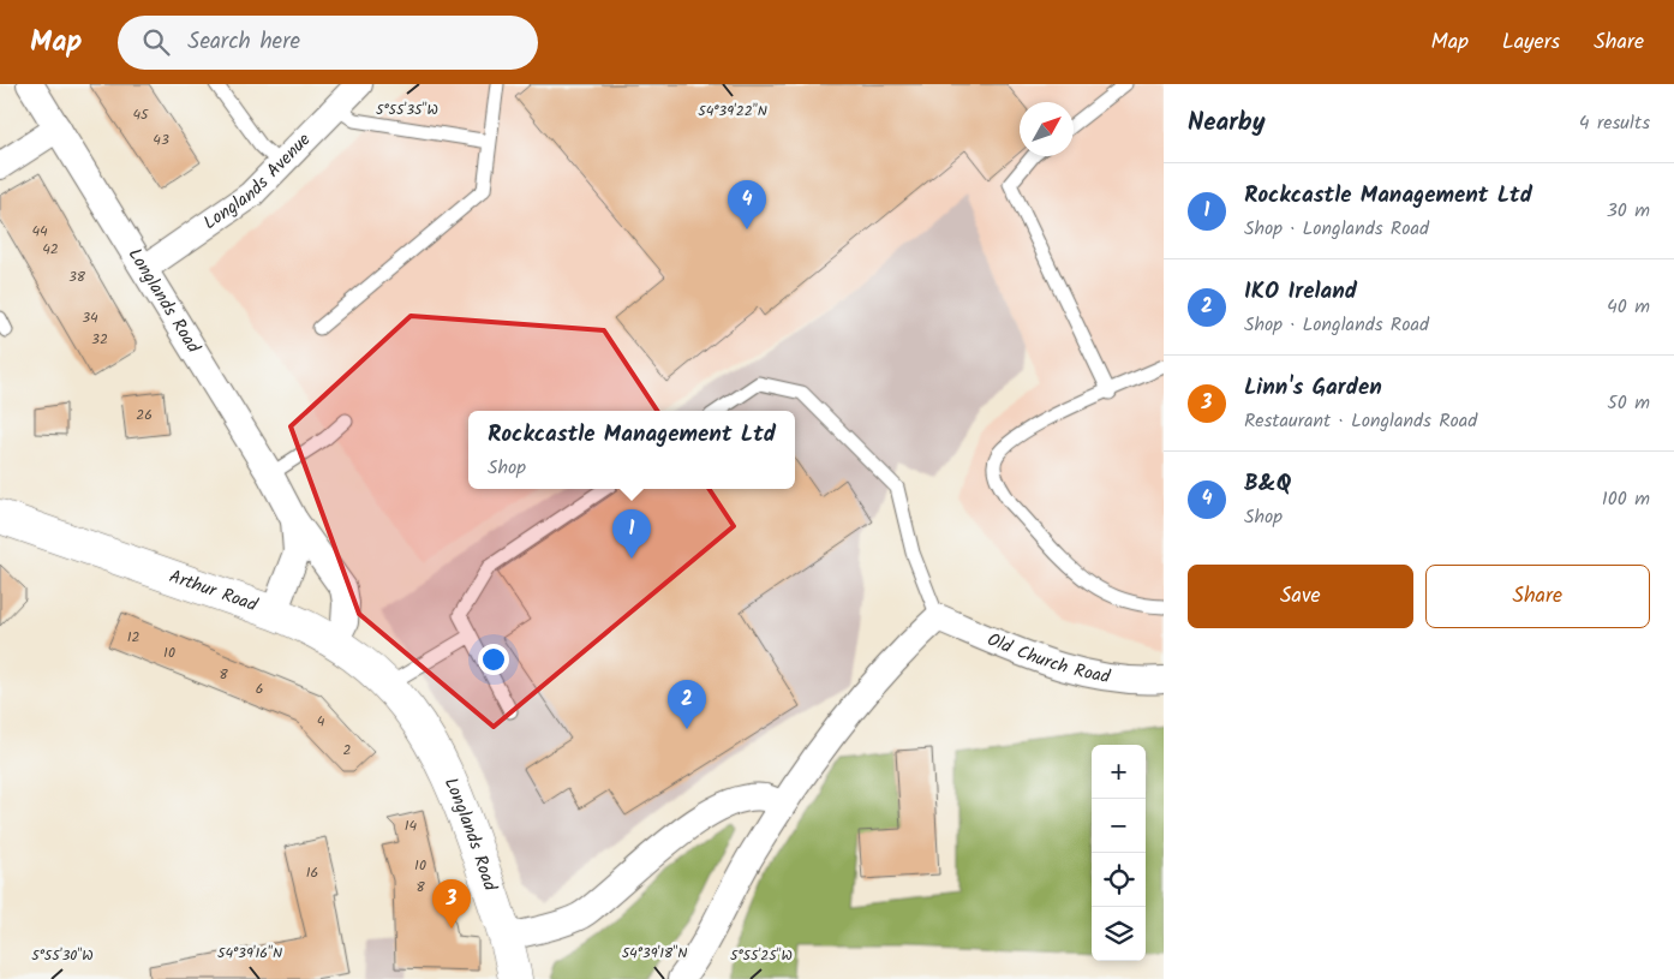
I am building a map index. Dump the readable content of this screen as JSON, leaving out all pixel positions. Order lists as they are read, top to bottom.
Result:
{
  "streets": {
    "street": [
      "Longlands Avenue",
      "Longlands Road",
      "Arthur Road",
      "Old Church Road"
    ]
  },
  "crossings": [
    ["Longlands Avenue", "Longlands Road"],
    ["Longlands Road", "Arthur Road"]
  ],
  "house_numbers": [
    "45",
    "43",
    "44",
    "42",
    "38",
    "34",
    "32",
    "26",
    "12",
    "10",
    "8",
    "6",
    "4",
    "2",
    "14",
    "10",
    "16",
    "8"
  ],
  "north": "top right",
  "page": {
    "header": "Map",
    "search": "Search here",
    "nav": ["Map", "Layers", "Share"],
    "heading": ["Nearby", "4 results"],
    "list": [
      {
        "mark": "1",
        "name": "Rockcastle Management Ltd",
        "note": "Shop · Longlands Road",
        "value": "30 m"
      },
      {
        "mark": "2",
        "name": "IKO Ireland",
        "note": "Shop · Longlands Road",
        "value": "40 m"
      },
      {
        "mark": "3",
        "name": "Linn's Garden",
        "note": "Restaurant · Longlands Road",
        "value": "50 m"
      },
      {
        "mark": "4",
        "name": "B&Q",
        "note": "Shop",
        "value": "100 m"
      }
    ],
    "pins": [
      "4",
      "1",
      "2",
      "3"
    ],
    "popup": ["Rockcastle Management Ltd", "Shop"],
    "buttons": ["Save", "Share"],
    "map_buttons": ["+", "−"]
  },
  "coordinates": [
    "5°55'35\"W",
    "54°39'22\"N",
    "54°39'16\"N",
    "54°39'18\"N",
    "5°55'30\"W",
    "5°55'25\"W"
  ]
}
